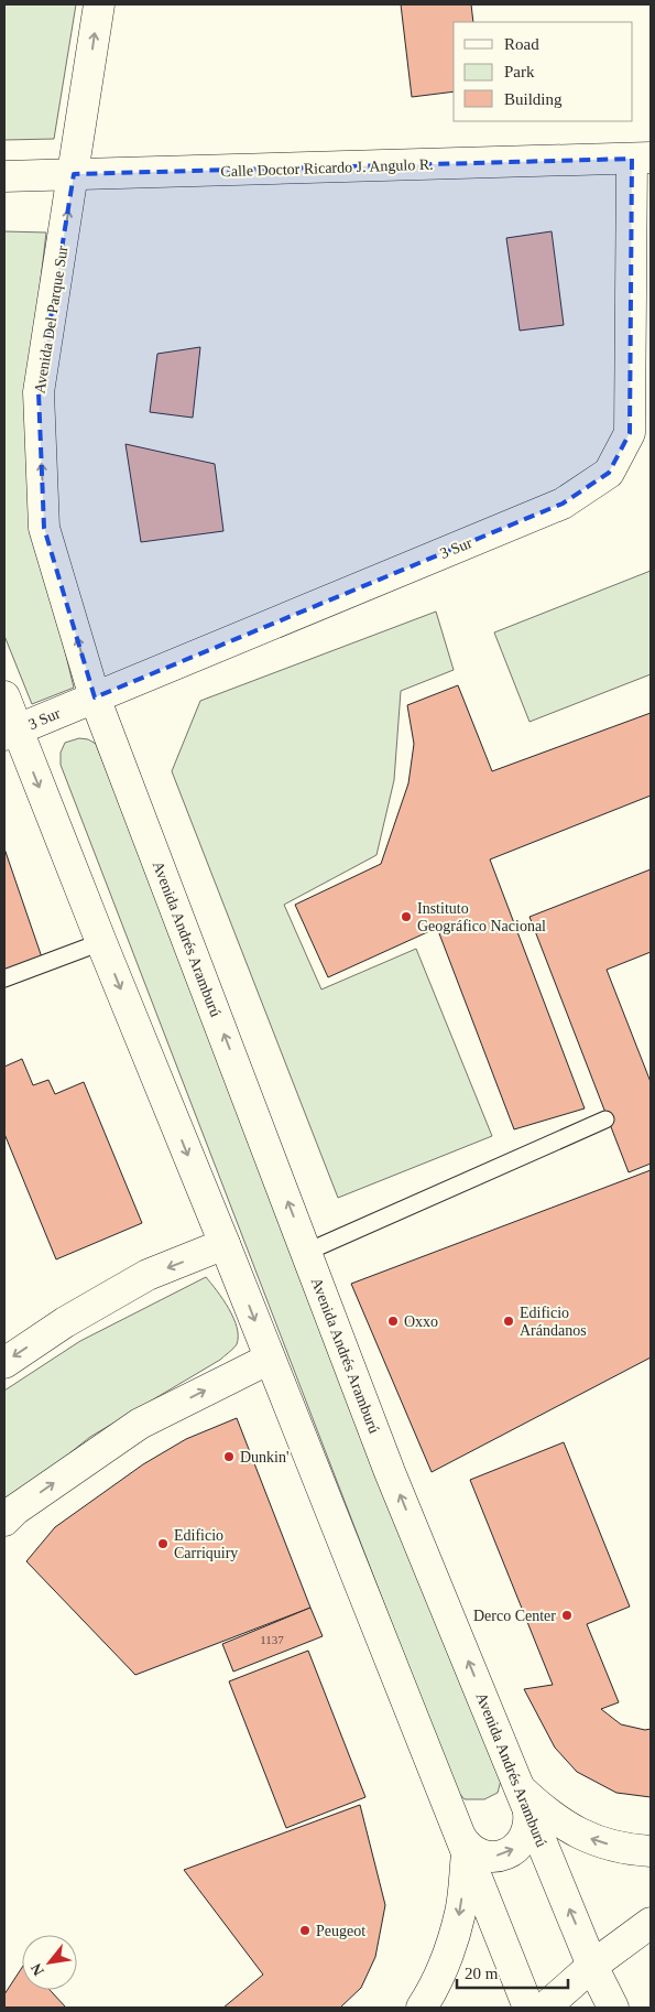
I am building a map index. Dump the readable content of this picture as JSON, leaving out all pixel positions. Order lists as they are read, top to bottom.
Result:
{
  "streets": {
    "main road": [
      "Calle Doctor Ricardo J. Angulo R.",
      "Avenida Del Parque Sur",
      "3 Sur",
      "Avenida Andrés Aramburú"
    ]
  },
  "crossings": [
    ["Calle Doctor Ricardo J. Angulo R.", "Avenida Del Parque Sur"],
    ["Calle Doctor Ricardo J. Angulo R.", "3 Sur"],
    ["Avenida Del Parque Sur", "3 Sur"],
    ["Avenida Del Parque Sur", "Avenida Andrés Aramburú"],
    ["3 Sur", "Avenida Andrés Aramburú"]
  ],
  "one_way": ["Avenida Del Parque Sur"],
  "places": [
    "Instituto Geográfico Nacional",
    "Oxxo",
    "Edificio Arándanos",
    "Dunkin'",
    "Edificio Carriquiry",
    "Derco Center",
    "Peugeot"
  ],
  "house_numbers": ["1137"],
  "legend": ["Road", "Park", "Building"],
  "scale_bar": "20 m",
  "north": "bottom left"
}
